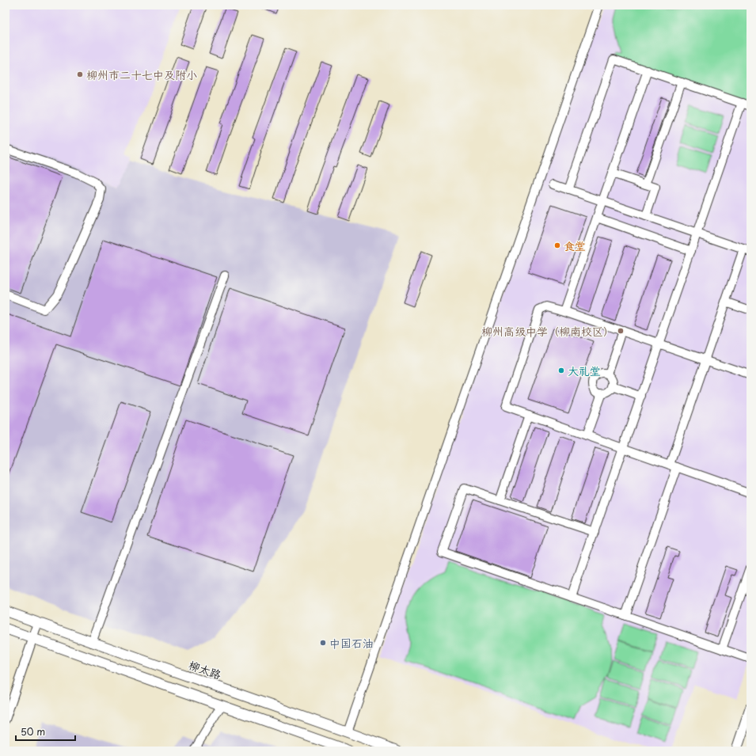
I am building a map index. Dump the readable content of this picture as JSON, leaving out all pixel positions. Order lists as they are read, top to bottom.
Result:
{
  "streets": {
    "main road": ["柳太路"]
  },
  "places": [
    "柳州市二十七中及附小",
    "食堂",
    "柳州高级中学（柳南校区）",
    "大礼堂",
    "中国石油"
  ],
  "scale_bar": "50 m"
}
